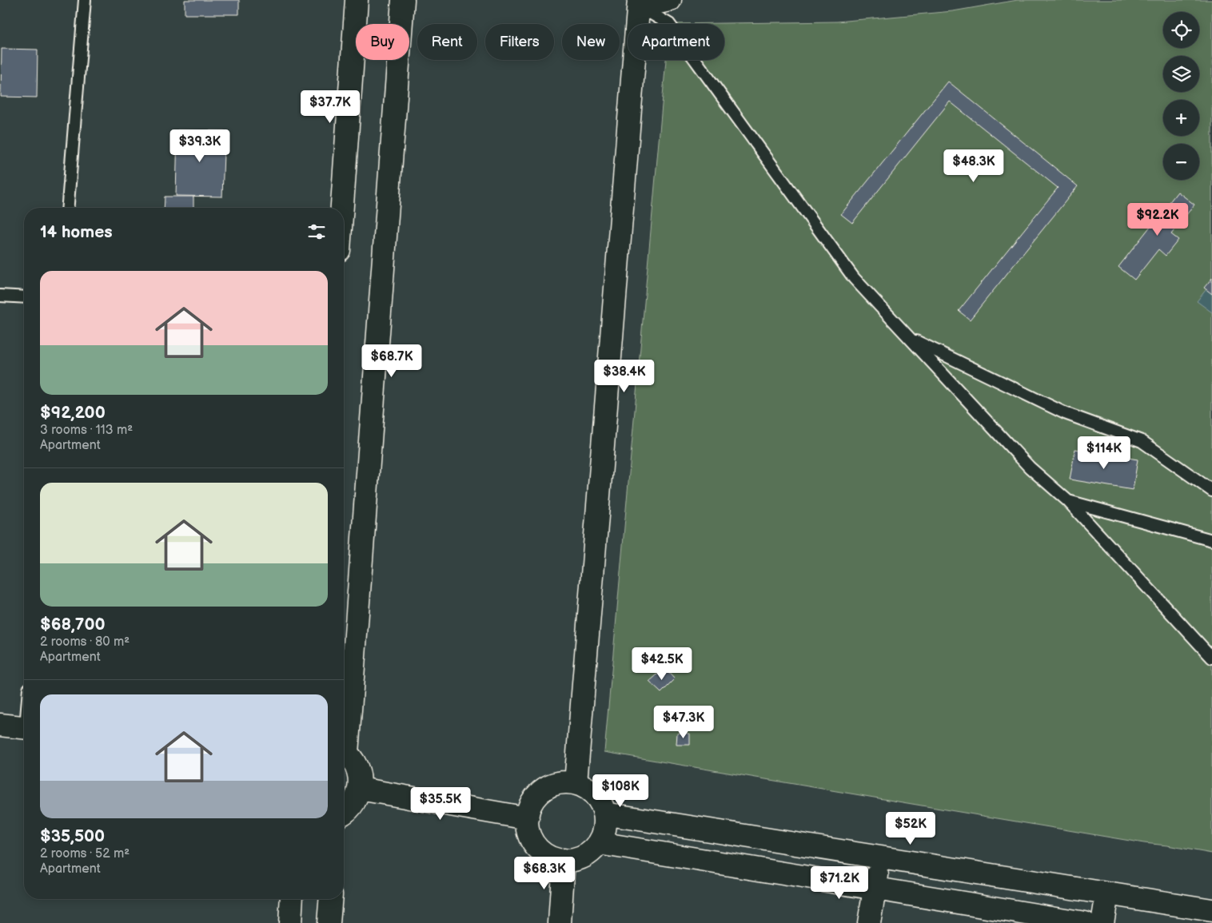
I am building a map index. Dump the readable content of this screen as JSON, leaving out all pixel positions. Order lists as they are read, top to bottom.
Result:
{
  "page": {
    "map_buttons": ["+", "−"],
    "chip": [
      "Buy",
      "Rent",
      "Filters",
      "New",
      "Apartment"
    ],
    "price": [
      "$37.7K",
      "$39.3K",
      "$48.3K",
      "$92.2K",
      "$68.7K",
      "$38.4K",
      "$114K",
      "$42.5K",
      "$47.3K",
      "$108K",
      "$35.5K",
      "$52K",
      "$68.3K",
      "$71.2K"
    ],
    "heading": "14 homes",
    "list": [
      {
        "name": "$92,200",
        "note": "3 rooms · 113 m² · Apartment"
      },
      {
        "name": "$68,700",
        "note": "2 rooms · 80 m² · Apartment"
      },
      {
        "name": "$35,500",
        "note": "2 rooms · 52 m² · Apartment"
      }
    ]
  }
}
